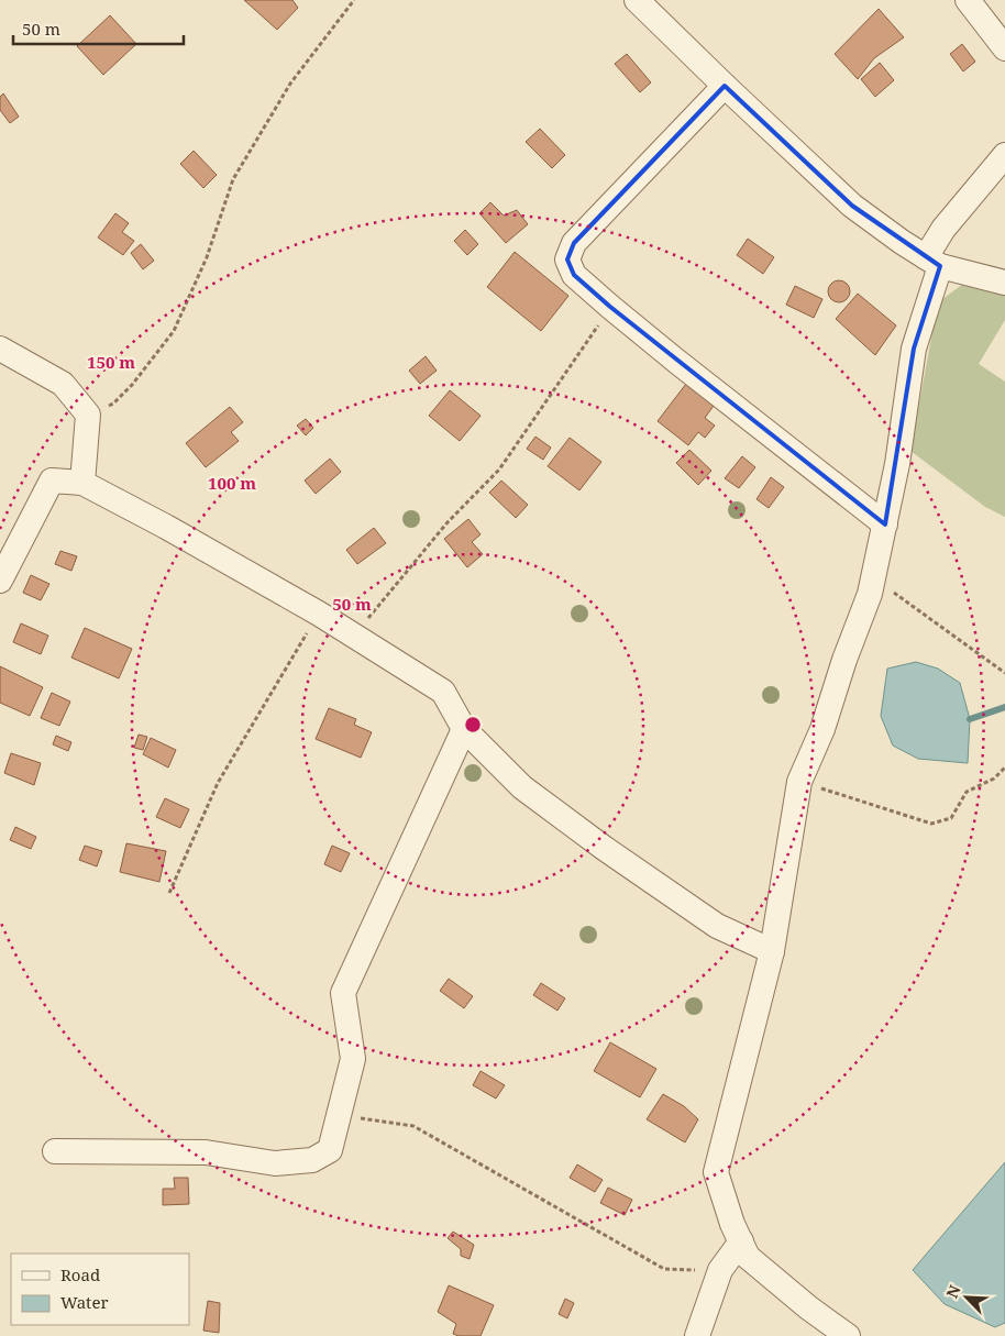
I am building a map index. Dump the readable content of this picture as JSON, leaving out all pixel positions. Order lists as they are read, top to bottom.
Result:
{
  "legend": ["Road", "Water"],
  "scale_bar": "50 m",
  "north": "top left",
  "rings": ["150 m", "100 m", "50 m"]
}
